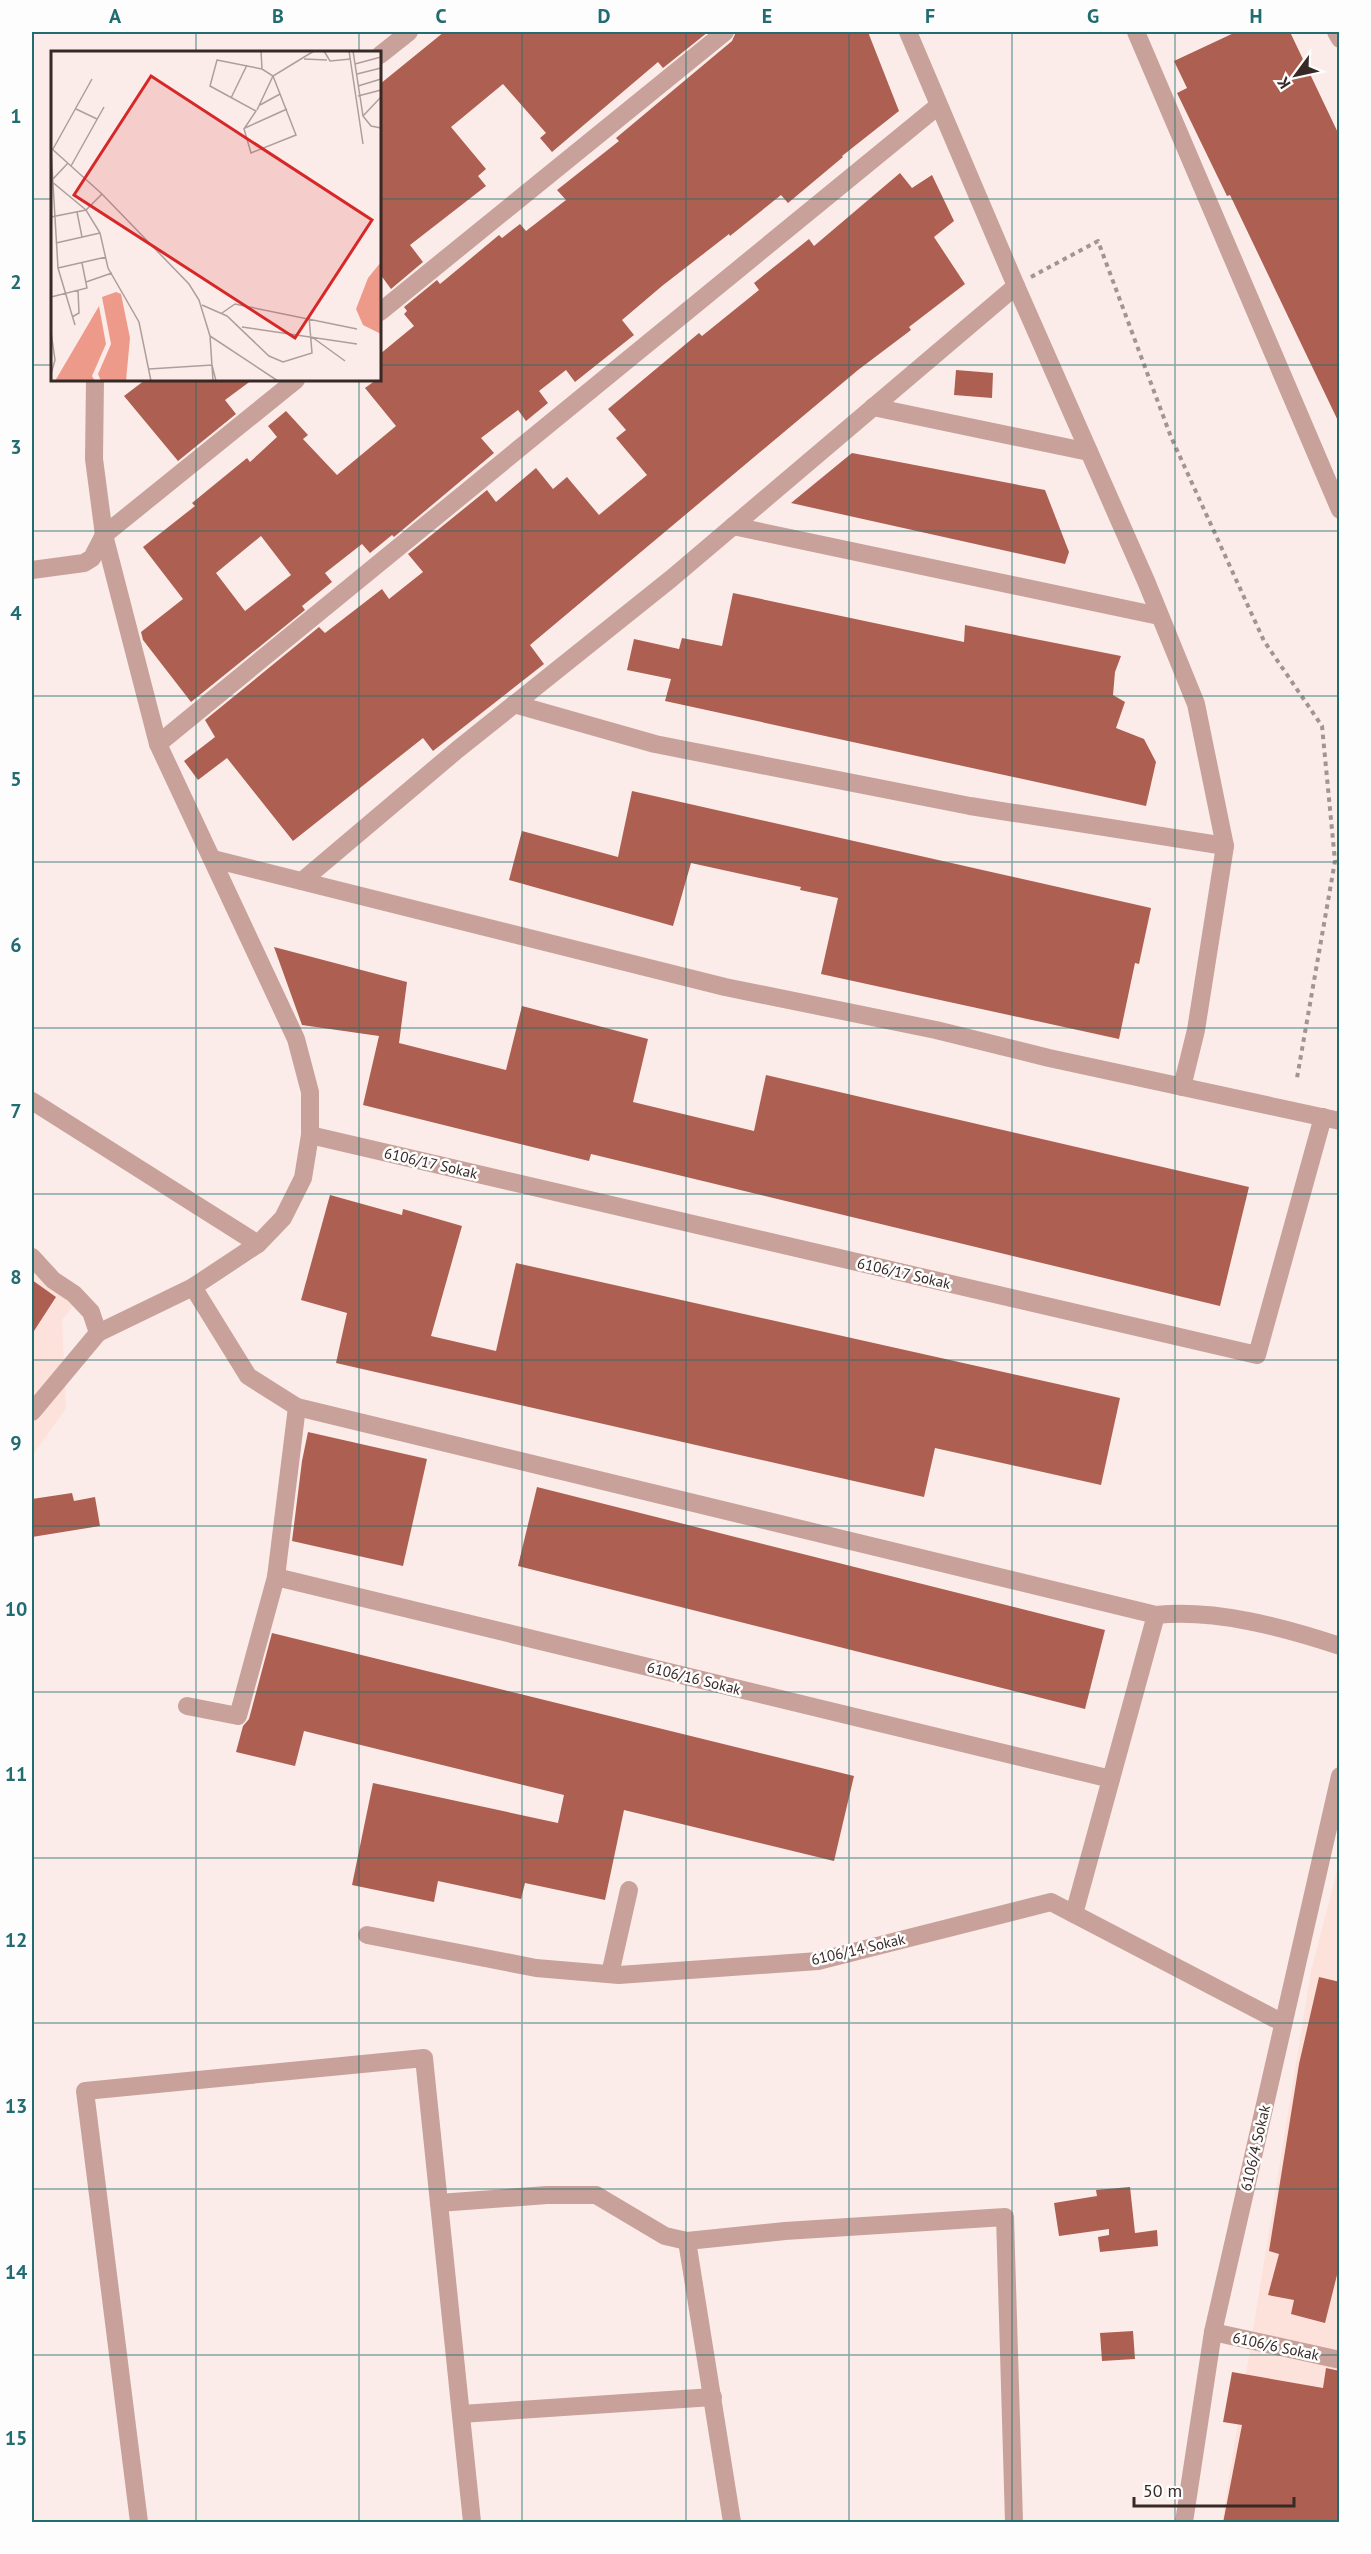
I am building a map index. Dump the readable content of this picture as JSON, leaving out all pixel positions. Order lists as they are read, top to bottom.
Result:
{
  "streets": {
    "street": [
      "6106/17 Sokak",
      "6106/16 Sokak",
      "6106/14 Sokak",
      "6106/4 Sokak",
      "6106/6 Sokak"
    ]
  },
  "crossings": [
    ["6106/14 Sokak", "6106/4 Sokak"],
    ["6106/4 Sokak", "6106/6 Sokak"]
  ],
  "scale_bar": "50 m",
  "north": "bottom left",
  "grid": {
    "columns": [
      "A",
      "B",
      "C",
      "D",
      "E",
      "F",
      "G",
      "H"
    ],
    "rows": [
      "1",
      "2",
      "3",
      "4",
      "5",
      "6",
      "7",
      "8",
      "9",
      "10",
      "11",
      "12",
      "13",
      "14",
      "15"
    ]
  }
}
